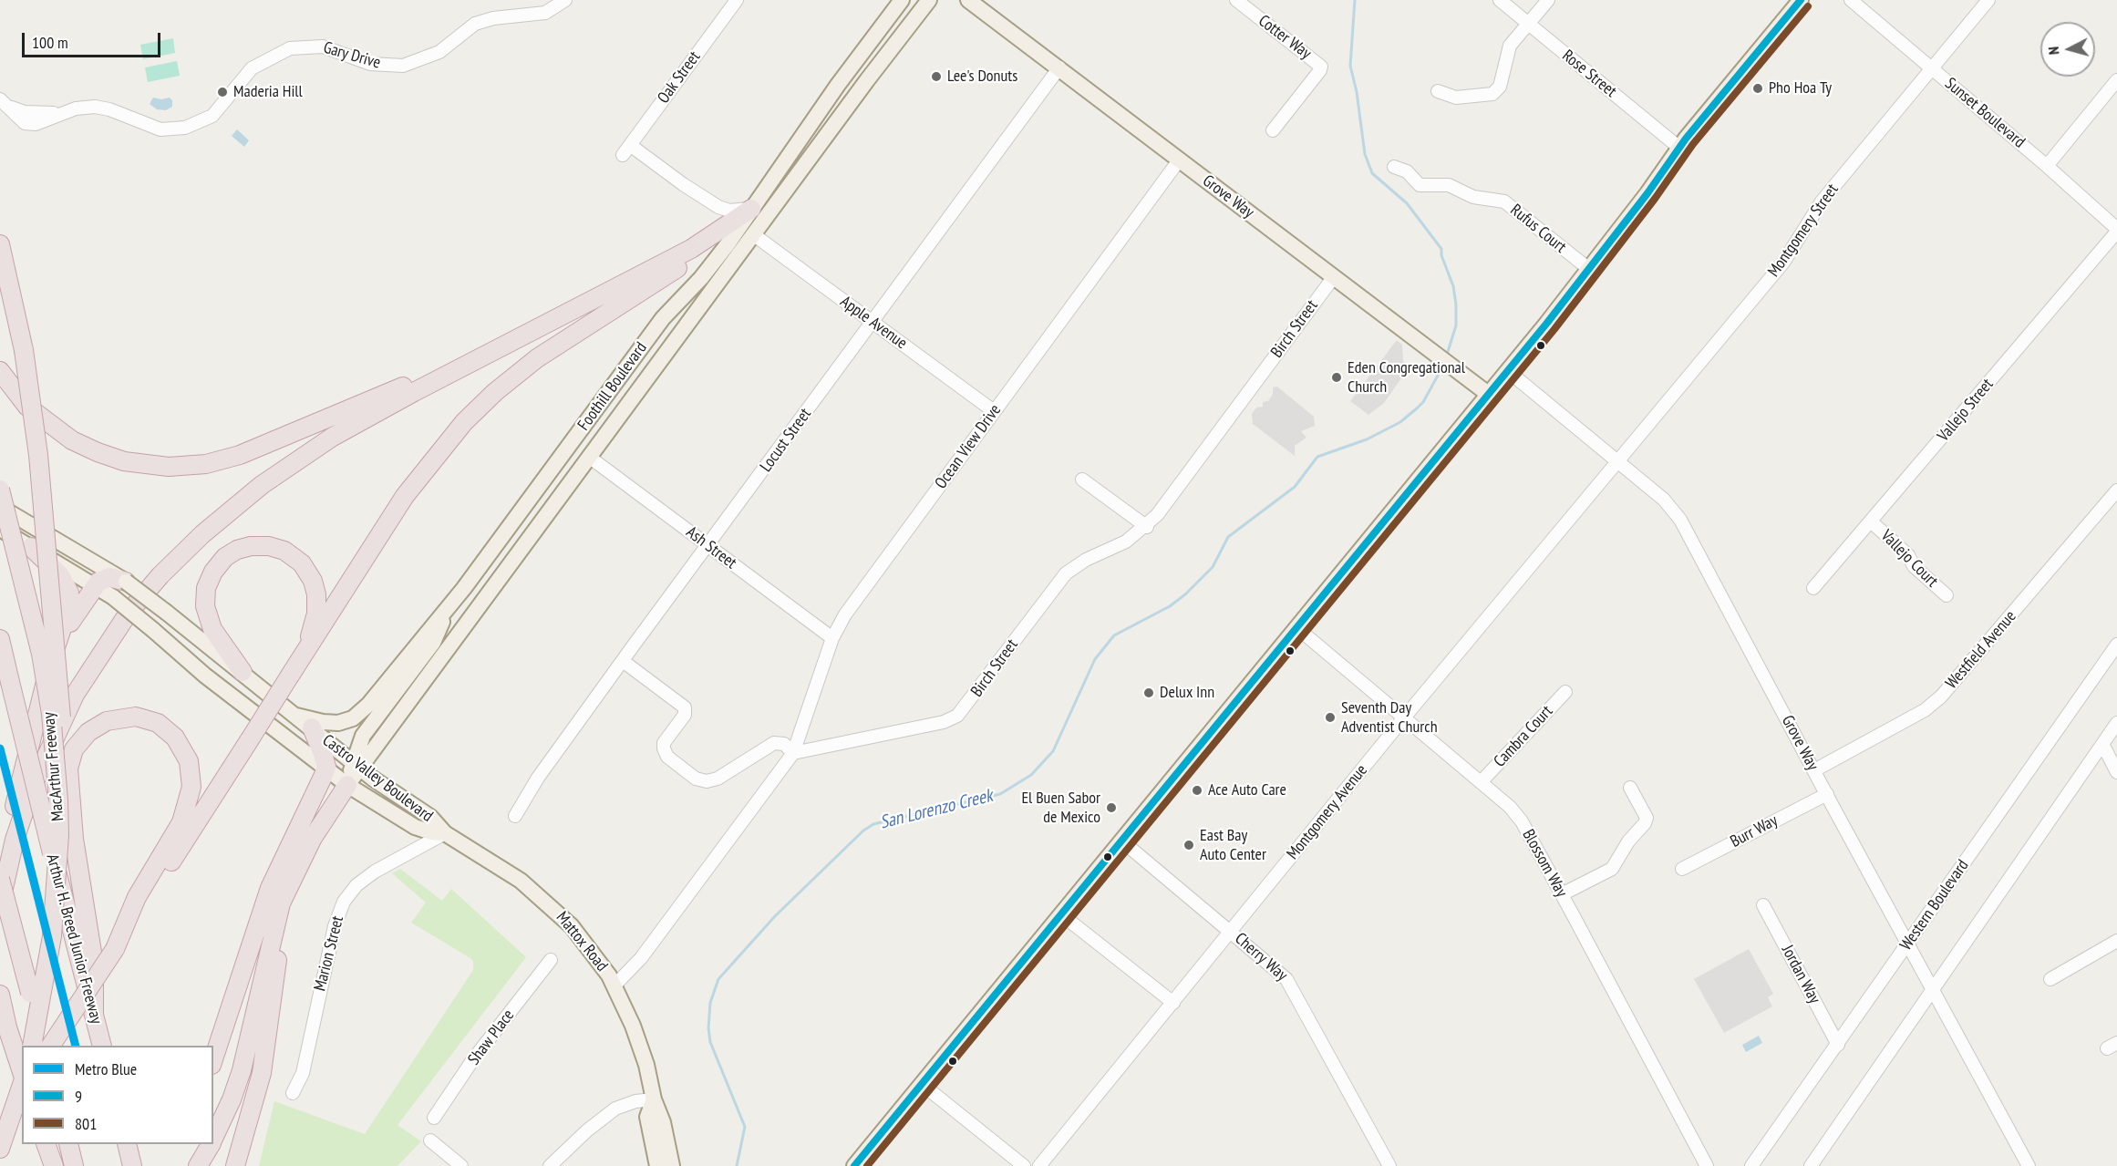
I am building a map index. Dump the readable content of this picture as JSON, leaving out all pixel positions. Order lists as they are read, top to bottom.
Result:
{
  "streets": {
    "highway": ["MacArthur Freeway", "Arthur H. Breed Junior Freeway"],
    "main road": [
      "Grove Way",
      "Foothill Boulevard",
      "Castro Valley Boulevard",
      "Mattox Road"
    ],
    "street": [
      "Cotter Way",
      "Gary Drive",
      "Rose Street",
      "Oak Street",
      "Sunset Boulevard",
      "Rufus Court",
      "Montgomery Street",
      "Apple Avenue",
      "Birch Street",
      "Vallejo Street",
      "Locust Street",
      "Ocean View Drive",
      "Ash Street",
      "Vallejo Court",
      "Westfield Avenue",
      "Cambra Court",
      "Montgomery Avenue",
      "Burr Way",
      "Blossom Way",
      "Western Boulevard",
      "Marion Street",
      "Cherry Way",
      "Jordan Way",
      "Shaw Place"
    ]
  },
  "crossings": [
    ["Oak Street", "Foothill Boulevard"],
    ["Sunset Boulevard", "Montgomery Street"],
    ["Sunset Boulevard", "Vallejo Street"],
    ["Grove Way", "Montgomery Street"],
    ["Grove Way", "Birch Street"],
    ["Grove Way", "Locust Street"],
    ["Grove Way", "Ocean View Drive"],
    ["Grove Way", "Westfield Avenue"],
    ["Grove Way", "Montgomery Avenue"],
    ["Grove Way", "Burr Way"],
    ["Grove Way", "Western Boulevard"],
    ["Montgomery Street", "Montgomery Avenue"],
    ["Apple Avenue", "Foothill Boulevard"],
    ["Apple Avenue", "Locust Street"],
    ["Apple Avenue", "Ocean View Drive"],
    ["Birch Street", "Ocean View Drive"],
    ["Foothill Boulevard", "Ash Street"],
    ["Foothill Boulevard", "Castro Valley Boulevard"],
    ["Vallejo Street", "Vallejo Court"],
    ["Locust Street", "Ash Street"],
    ["Ocean View Drive", "Ash Street"],
    ["Cambra Court", "Blossom Way"],
    ["Castro Valley Boulevard", "Mattox Road"],
    ["Castro Valley Boulevard", "Marion Street"],
    ["Montgomery Avenue", "Blossom Way"],
    ["Montgomery Avenue", "Cherry Way"],
    ["Western Boulevard", "Jordan Way"],
    ["Mattox Road", "Marion Street"]
  ],
  "water": ["San Lorenzo Creek"],
  "places": [
    "Lee's Donuts",
    "Pho Hoa Ty",
    "Maderia Hill",
    "Eden Congregational Church",
    "Delux Inn",
    "Seventh Day Adventist Church",
    "Ace Auto Care",
    "El Buen Sabor de Mexico",
    "East Bay Auto Center"
  ],
  "lines": ["transit line 9", "transit line 801", "metro line Blue"],
  "legend": ["Metro Blue", "9", "801"],
  "scale_bar": "100 m",
  "north": "left"
}
